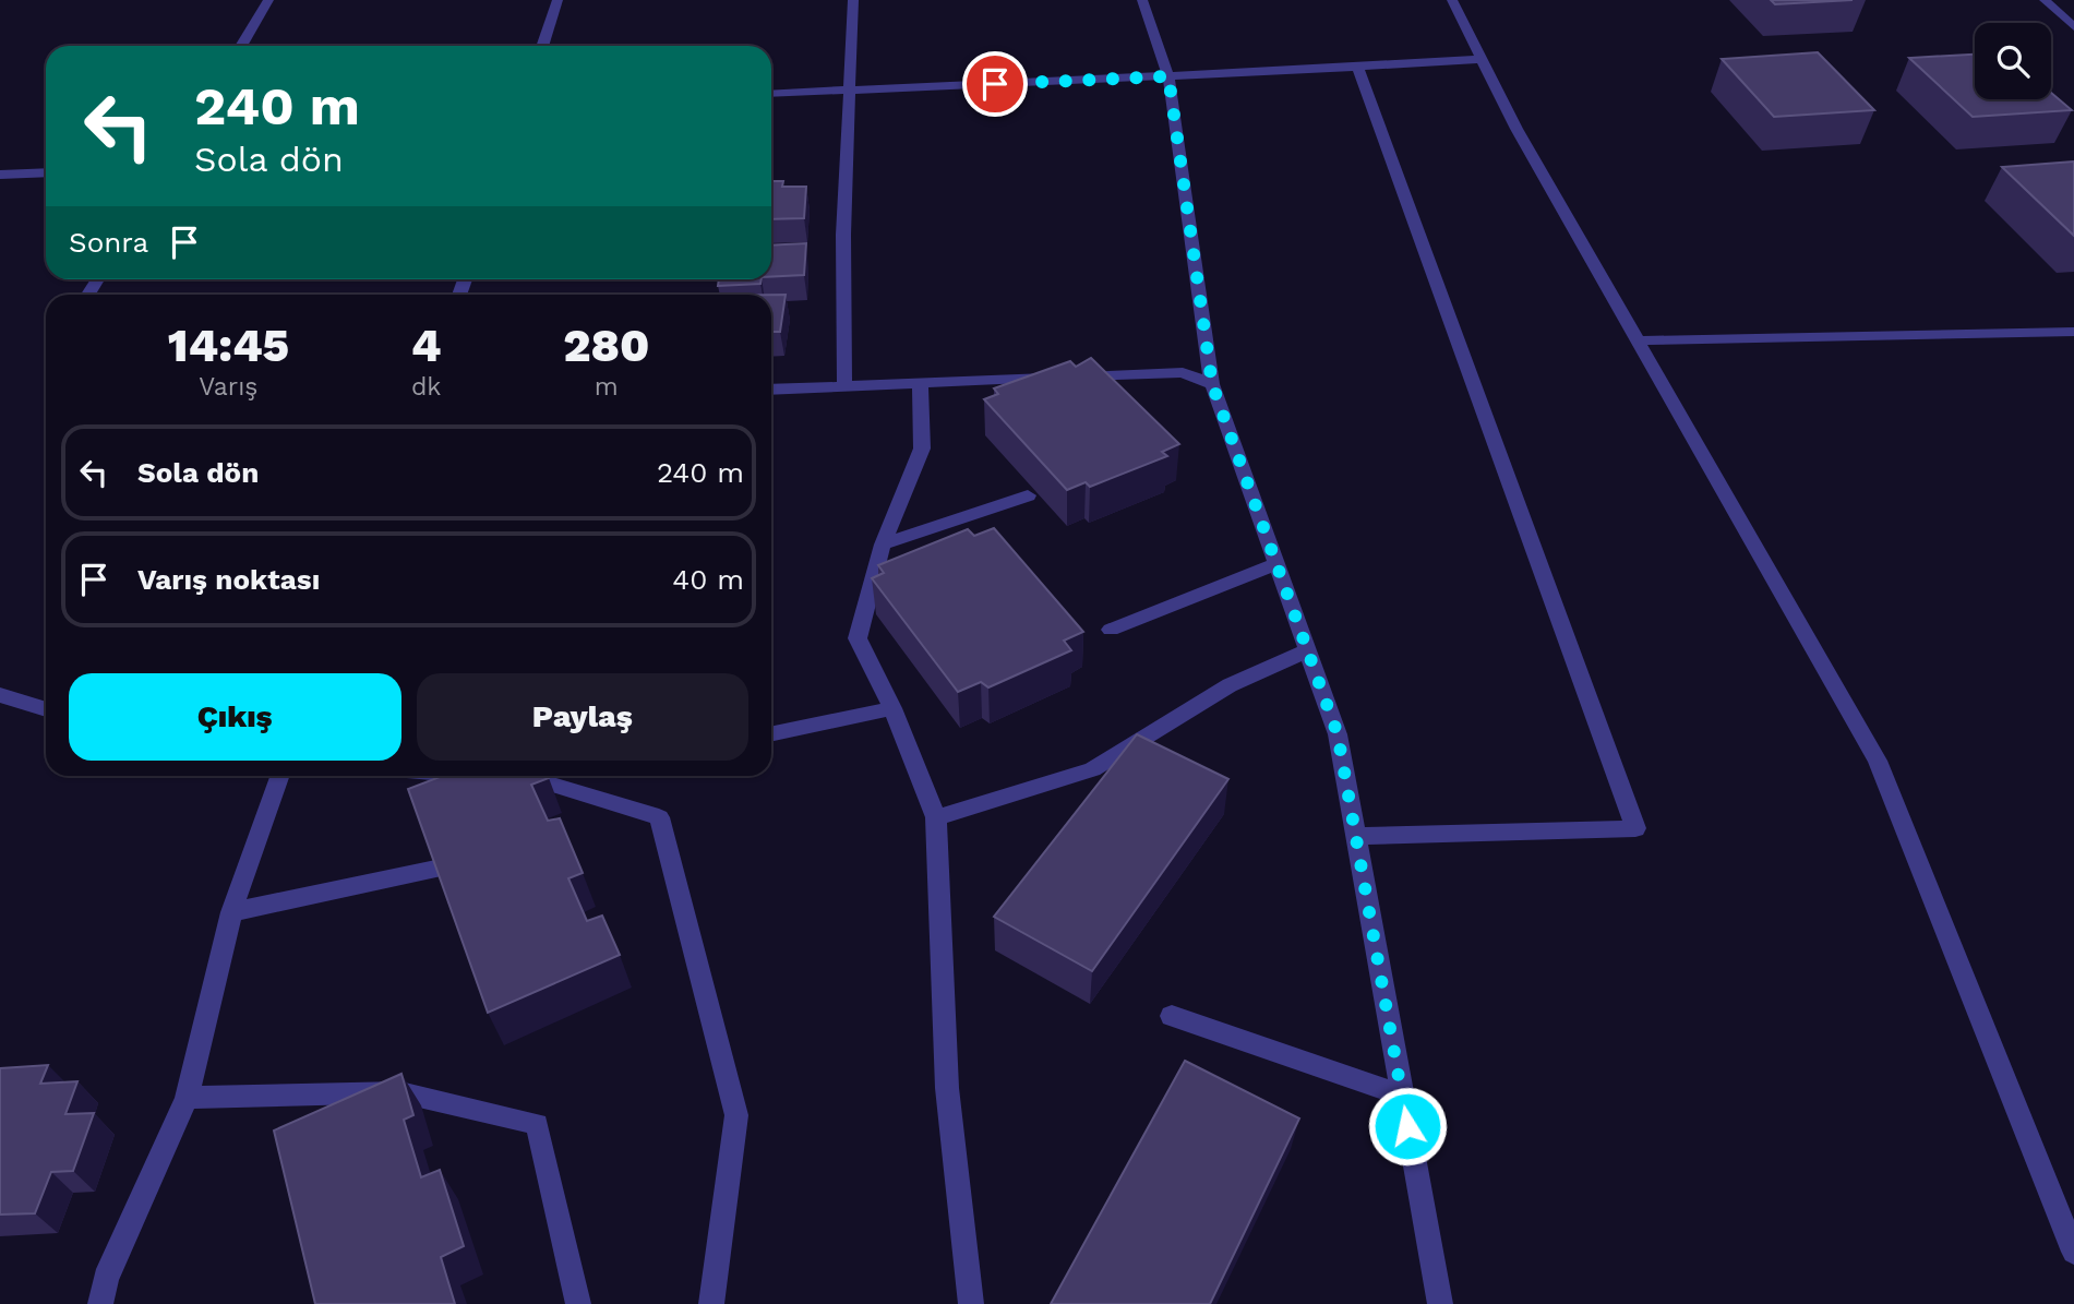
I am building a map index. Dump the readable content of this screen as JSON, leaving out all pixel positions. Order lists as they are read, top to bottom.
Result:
{
  "page": {
    "turn": ["240 m", "Sola dön"],
    "then": "Sonra",
    "eta": [
      "14:45",
      "Varış",
      "4",
      "dk",
      "280",
      "m"
    ],
    "list": [
      {
        "name": "Sola dön",
        "value": "240 m"
      },
      {
        "name": "Varış noktası",
        "value": "40 m"
      }
    ],
    "buttons": ["Çıkış", "Paylaş"]
  }
}
